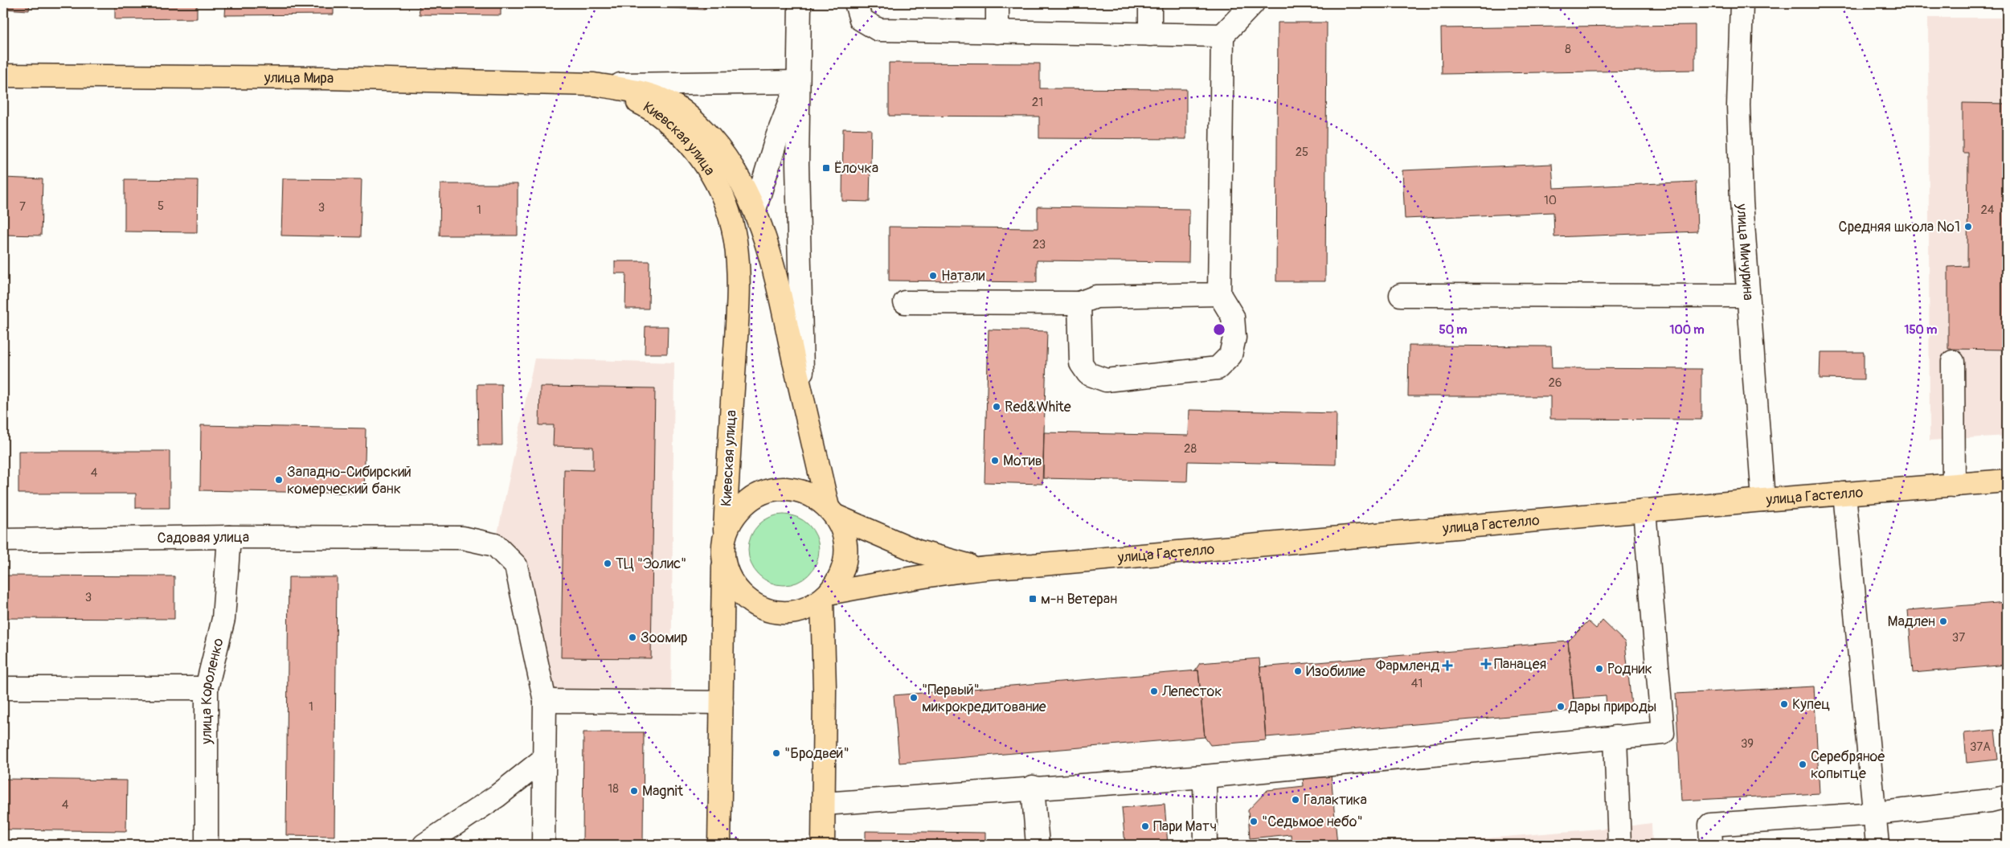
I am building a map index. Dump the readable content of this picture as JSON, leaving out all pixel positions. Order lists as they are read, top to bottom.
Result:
{
  "streets": {
    "main road": ["улица Мира", "Киевская улица", "улица Гастелло"],
    "street": ["улица Мичурина", "Садовая улица", "улица Короленко"]
  },
  "crossings": [
    ["улица Мира", "Киевская улица"],
    ["улица Мичурина", "улица Гастелло"],
    ["Садовая улица", "улица Короленко"]
  ],
  "places": {
    "transit": ["Ёлочка", "м-н Ветеран"],
    "other": [
      "Средняя школа №1",
      "Натали",
      "Red&White",
      "Мотив",
      "Западно-Сибирский комерческий банк",
      "ТЦ \"Эолис\"",
      "Мадлен",
      "Зоомир",
      "Родник",
      "Изобилие",
      "Лепесток",
      "\"Первый\" микрокредитование",
      "Купец",
      "Дары природы",
      "\"Бродвей\"",
      "Серебряное копытце",
      "Magnit",
      "Галактика",
      "\"Седьмое небо\"",
      "Пари Матч"
    ],
    "health": ["Панацея", "Фармленд"]
  },
  "house_numbers": [
    "8",
    "21",
    "25",
    "10",
    "5",
    "7",
    "3",
    "1",
    "24",
    "23",
    "26",
    "28",
    "4",
    "3",
    "37",
    "41",
    "1",
    "39",
    "37А",
    "18",
    "4"
  ],
  "rings": ["50 m", "100 m", "150 m"]
}
